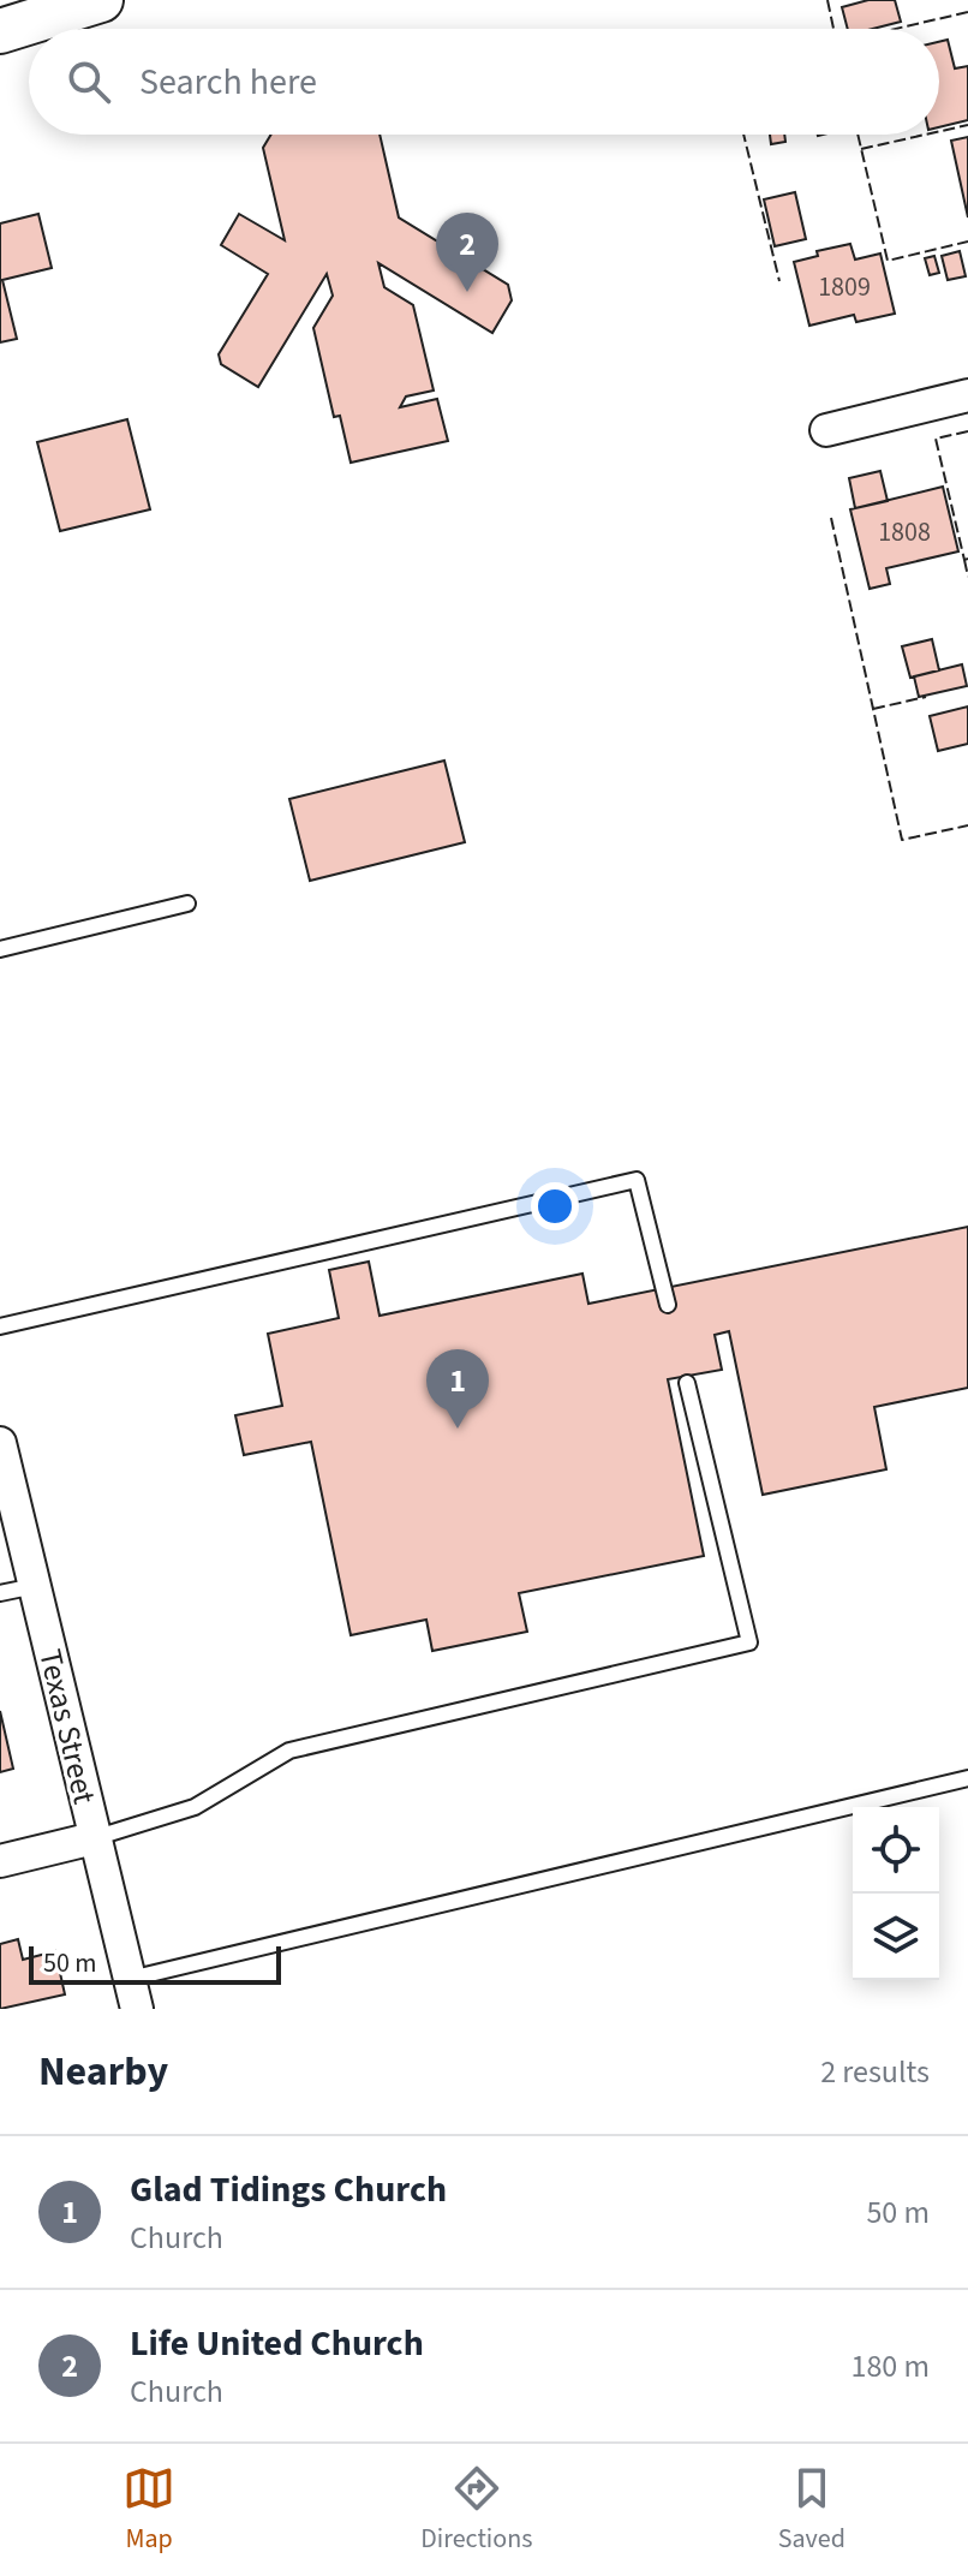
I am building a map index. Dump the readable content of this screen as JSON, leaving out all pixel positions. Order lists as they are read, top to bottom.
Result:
{
  "streets": {
    "street": ["Texas Street"]
  },
  "house_numbers": ["1809", "1808"],
  "scale_bar": "50 m",
  "page": {
    "search": "Search here",
    "pins": ["2", "1"],
    "scale": "50 m",
    "heading": ["Nearby", "2 results"],
    "list": [
      {
        "mark": "1",
        "name": "Glad Tidings Church",
        "note": "Church",
        "value": "50 m"
      },
      {
        "mark": "2",
        "name": "Life United Church",
        "note": "Church",
        "value": "180 m"
      }
    ],
    "nav": ["Map", "Directions", "Saved"]
  }
}
